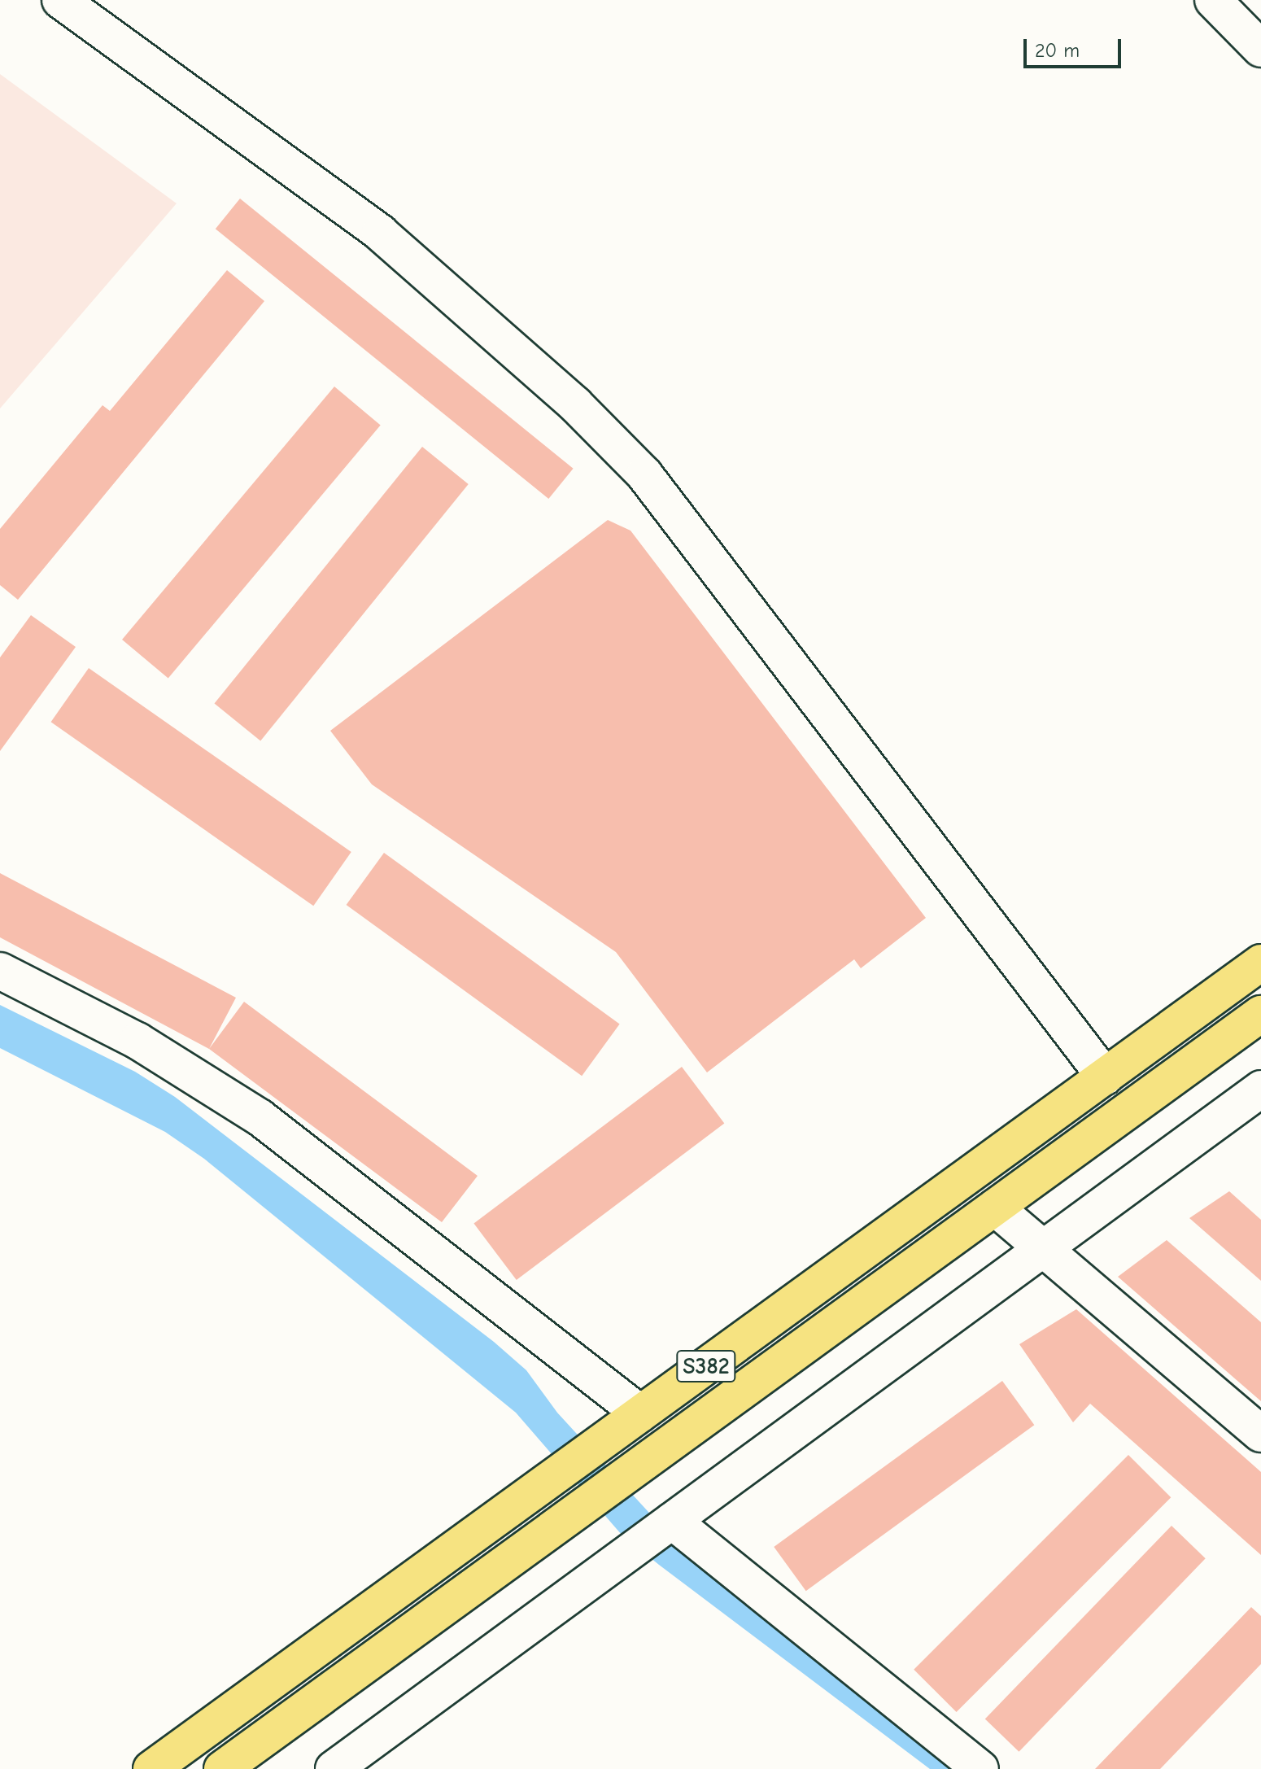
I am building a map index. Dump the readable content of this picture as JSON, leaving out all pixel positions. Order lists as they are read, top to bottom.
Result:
{
  "streets": {
    "main road": ["S382"]
  },
  "scale_bar": "20 m"
}
